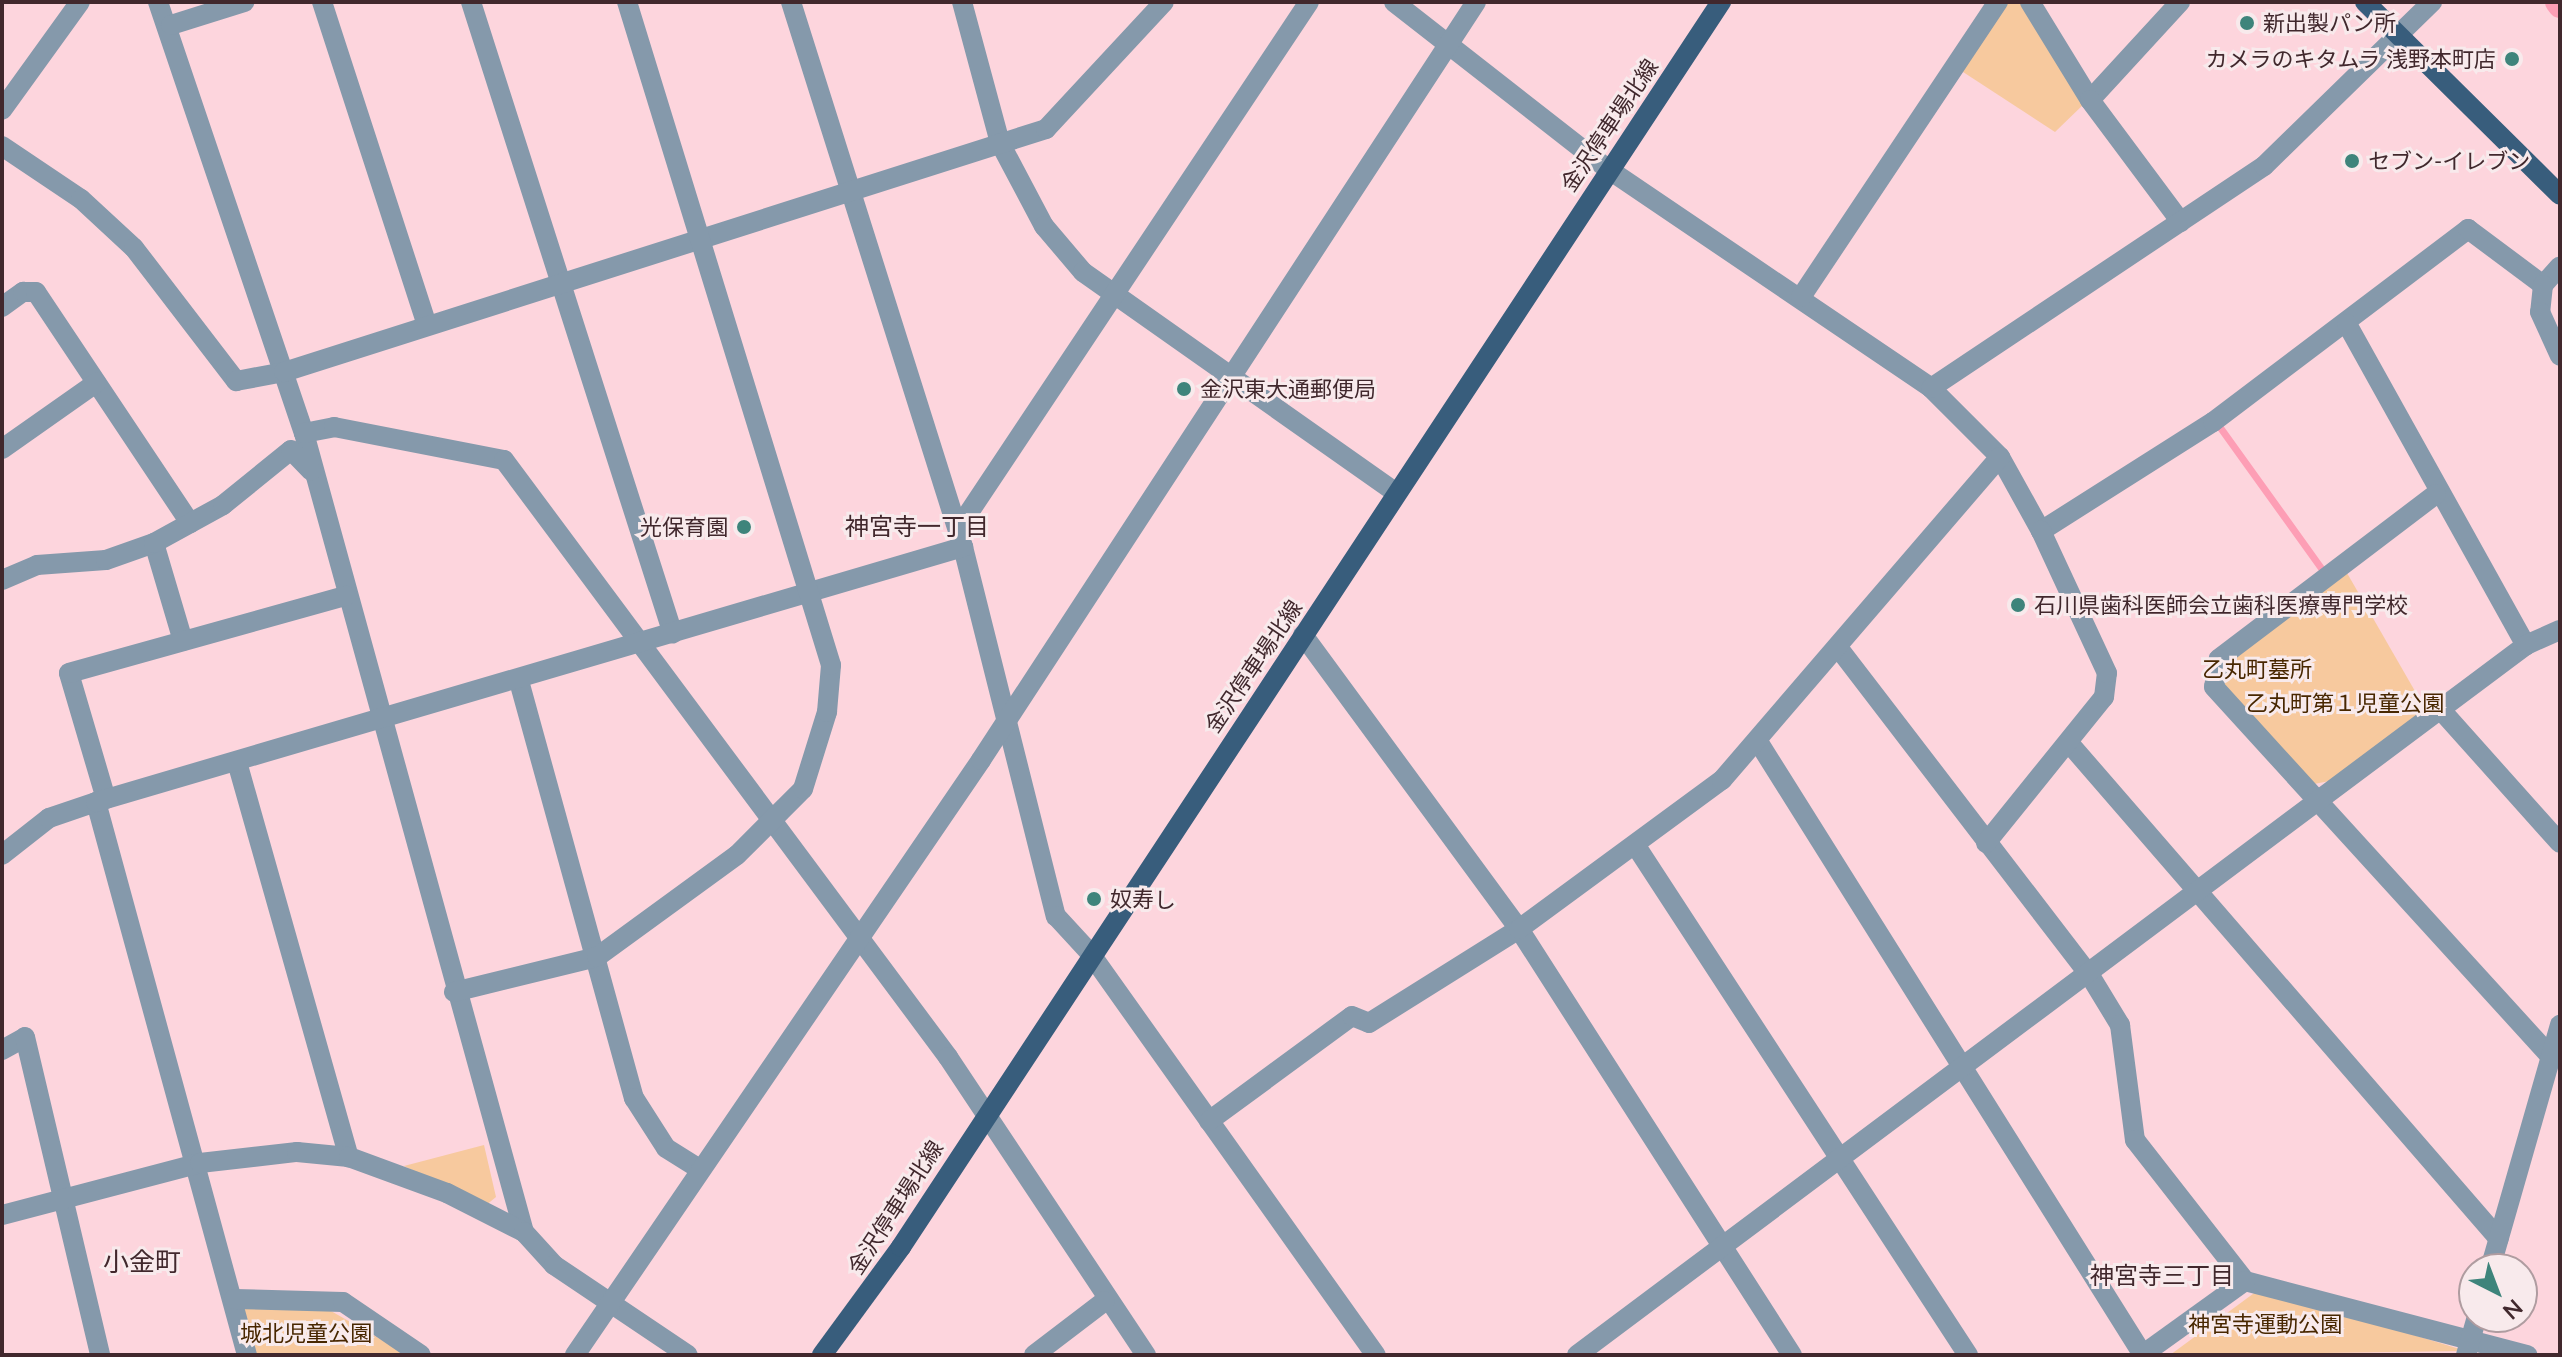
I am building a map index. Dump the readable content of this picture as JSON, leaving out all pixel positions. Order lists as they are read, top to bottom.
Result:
{
  "streets": {
    "main road": ["金沢停車場北線"]
  },
  "districts": ["神宮寺一丁目", "小金町", "神宮寺三丁目"],
  "parks": [
    "乙丸町墓所",
    "乙丸町第１児童公園",
    "神宮寺運動公園",
    "城北児童公園"
  ],
  "places": [
    "新出製パン所",
    "カメラのキタムラ 浅野本町店",
    "セブン-イレブン",
    "金沢東大通郵便局",
    "光保育園",
    "石川県歯科医師会立歯科医療専門学校",
    "奴寿し"
  ],
  "north": "bottom right"
}
